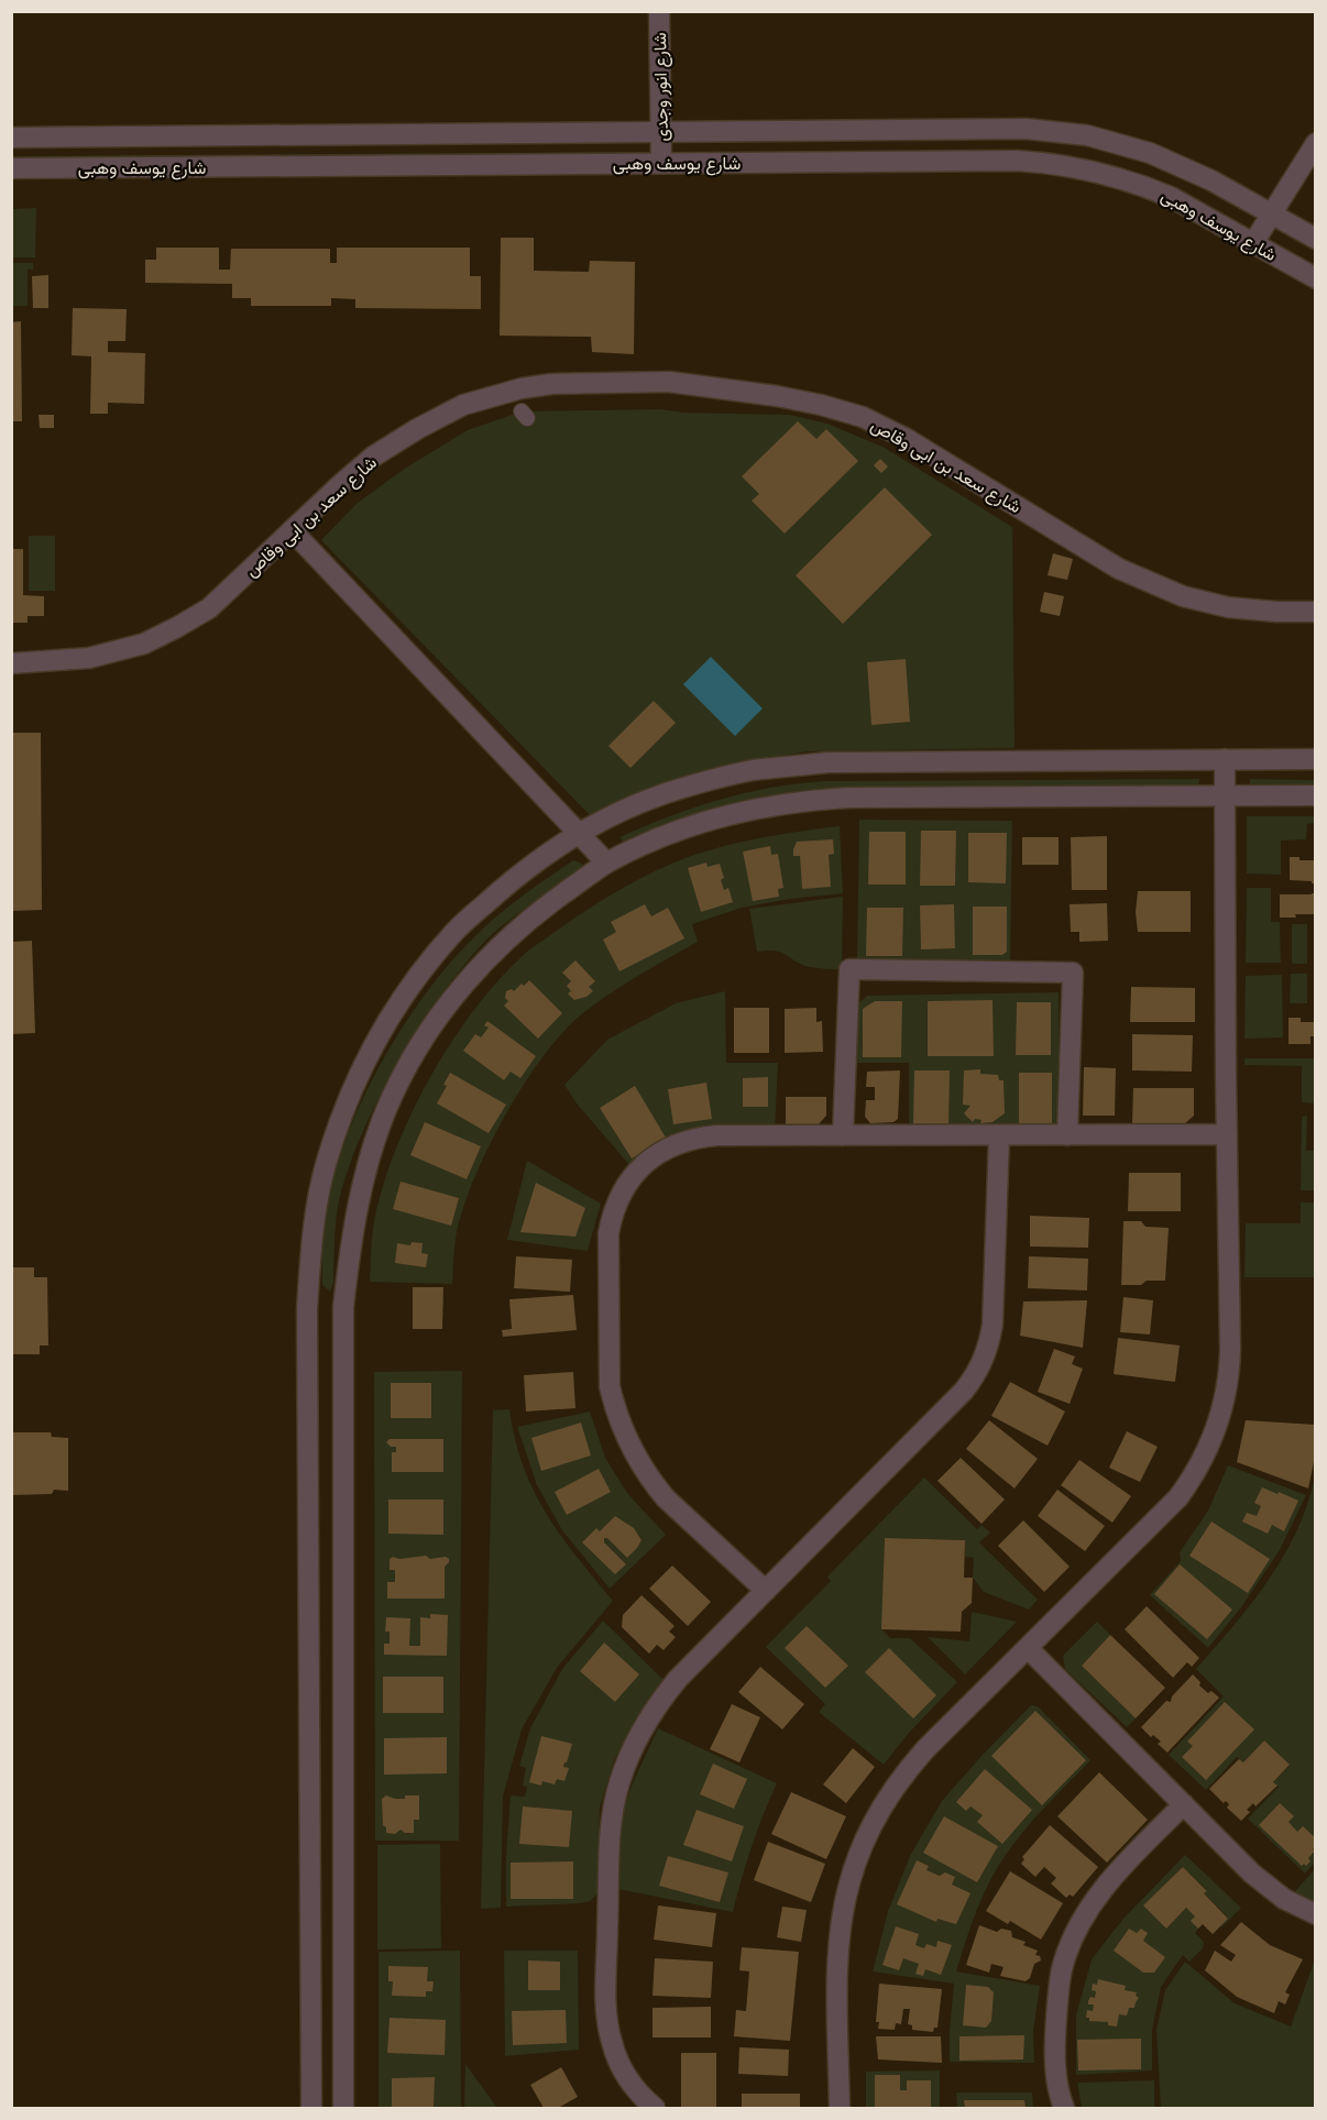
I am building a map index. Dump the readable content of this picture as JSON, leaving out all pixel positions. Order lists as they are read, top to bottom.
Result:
{
  "streets": {
    "street": ["شارع انور وجدى", "شارع يوسف وهبى", "شارع سعد بن ابى وقاص"]
  },
  "crossings": [
    ["شارع انور وجدى", "شارع يوسف وهبى"]
  ]
}
